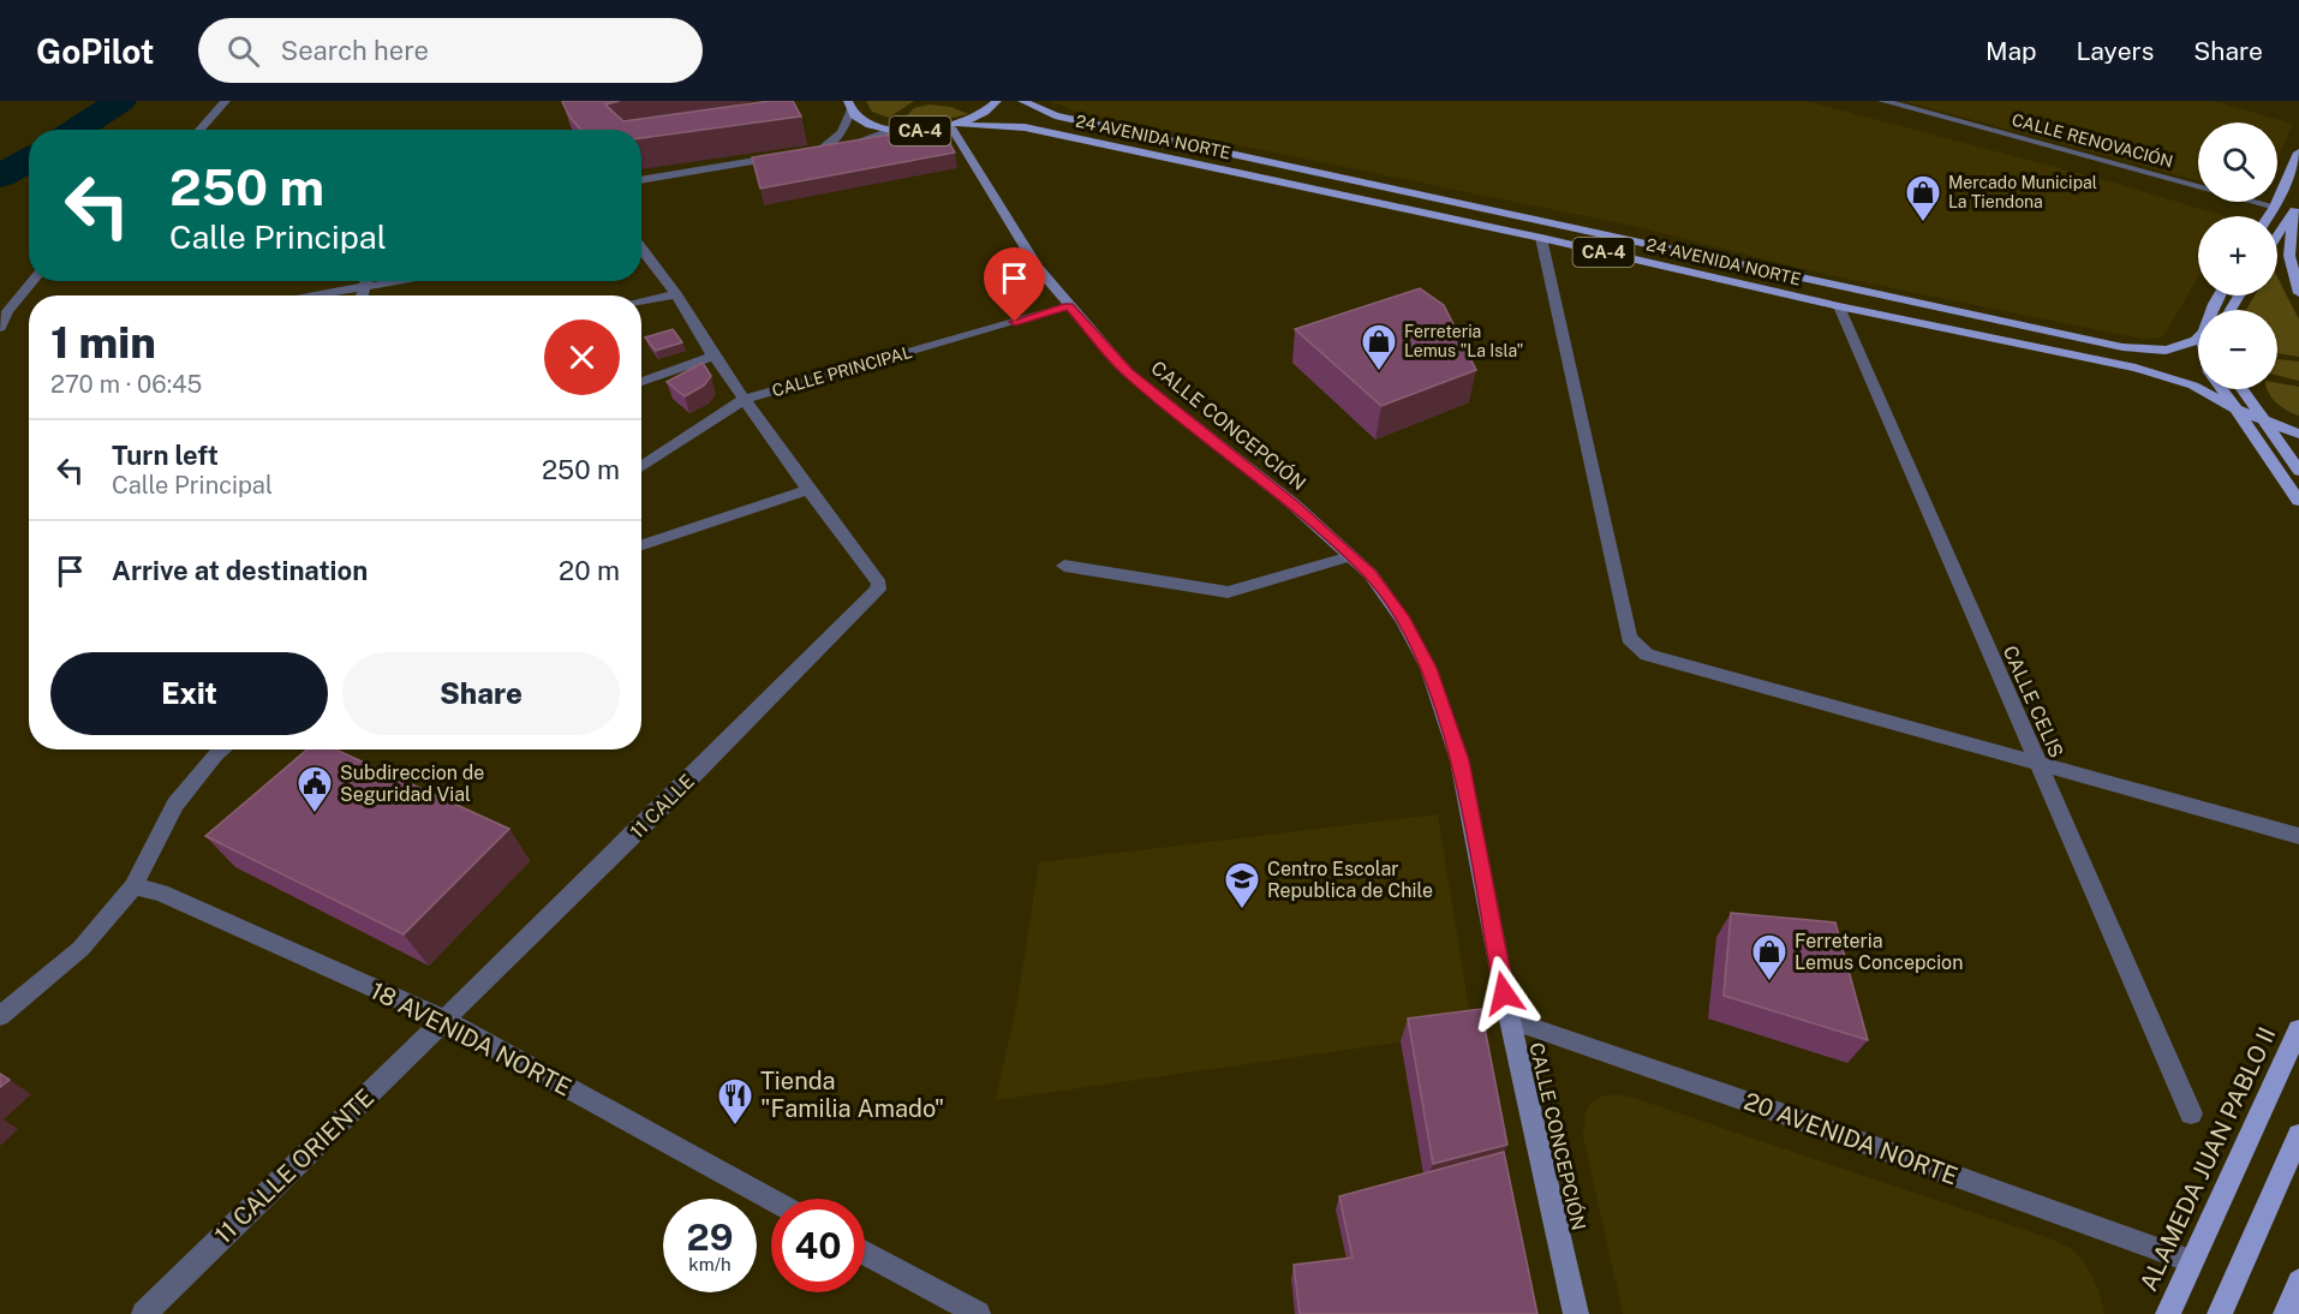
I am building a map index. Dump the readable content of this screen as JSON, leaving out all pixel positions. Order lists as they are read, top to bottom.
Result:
{
  "streets": {
    "main road": ["CA-4", "24 AVENIDA NORTE", "ALAMEDA JUAN PABLO II"],
    "street": [
      "CALLE RENOVACIÓN",
      "CALLE PRINCIPAL",
      "CALLE CONCEPCIÓN",
      "CALLE CELIS",
      "11 CALLE",
      "18 AVENIDA NORTE",
      "20 AVENIDA NORTE",
      "11 CALLE ORIENTE"
    ]
  },
  "crossings": [
    ["CA-4", "24 AVENIDA NORTE"],
    ["CA-4", "CALLE CONCEPCIÓN"],
    ["24 AVENIDA NORTE", "CALLE CONCEPCIÓN"],
    ["24 AVENIDA NORTE", "CALLE CELIS"],
    ["CALLE PRINCIPAL", "CALLE CONCEPCIÓN"],
    ["CALLE CONCEPCIÓN", "20 AVENIDA NORTE"],
    ["11 CALLE", "18 AVENIDA NORTE"],
    ["11 CALLE", "11 CALLE ORIENTE"],
    ["18 AVENIDA NORTE", "11 CALLE ORIENTE"],
    ["20 AVENIDA NORTE", "ALAMEDA JUAN PABLO II"]
  ],
  "places": {
    "shop": ["Mercado Municipal La Tiendona", "Ferreteria Lemus \"La Isla\"", "Ferreteria Lemus Concepcion"],
    "public building": ["Subdireccion de Seguridad Vial"],
    "school or university": ["Centro Escolar Republica de Chile"],
    "restaurant": ["Tienda \"Familia Amado\""]
  },
  "page": {
    "header": "GoPilot",
    "search": "Search here",
    "nav": ["Map", "Layers", "Share"],
    "map_buttons": ["+", "−"],
    "turn": ["250 m", "Calle Principal"],
    "heading": ["1 min", "270 m · 06:45"],
    "list": [
      {
        "name": "Turn left",
        "note": "Calle Principal",
        "value": "250 m"
      },
      {
        "name": "Arrive at destination",
        "value": "20 m"
      }
    ],
    "buttons": ["Exit", "Share"],
    "speed": "29 km/h",
    "limit": "40"
  }
}
